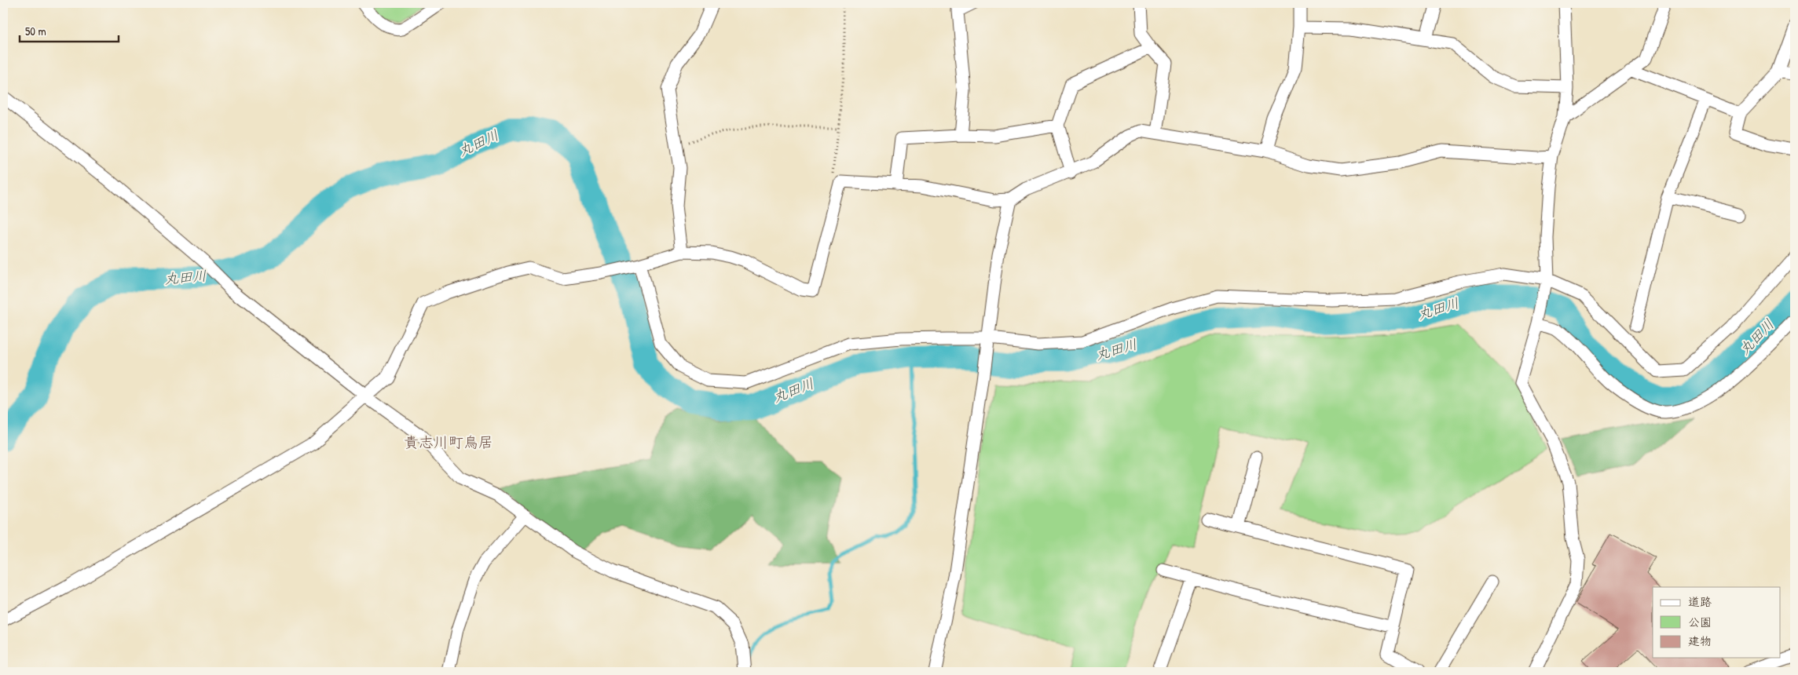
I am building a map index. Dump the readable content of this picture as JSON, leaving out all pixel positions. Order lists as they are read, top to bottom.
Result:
{
  "districts": ["貴志川町鳥居"],
  "water": ["丸田川"],
  "legend": ["道路", "公園", "建物"],
  "scale_bar": "50 m"
}
